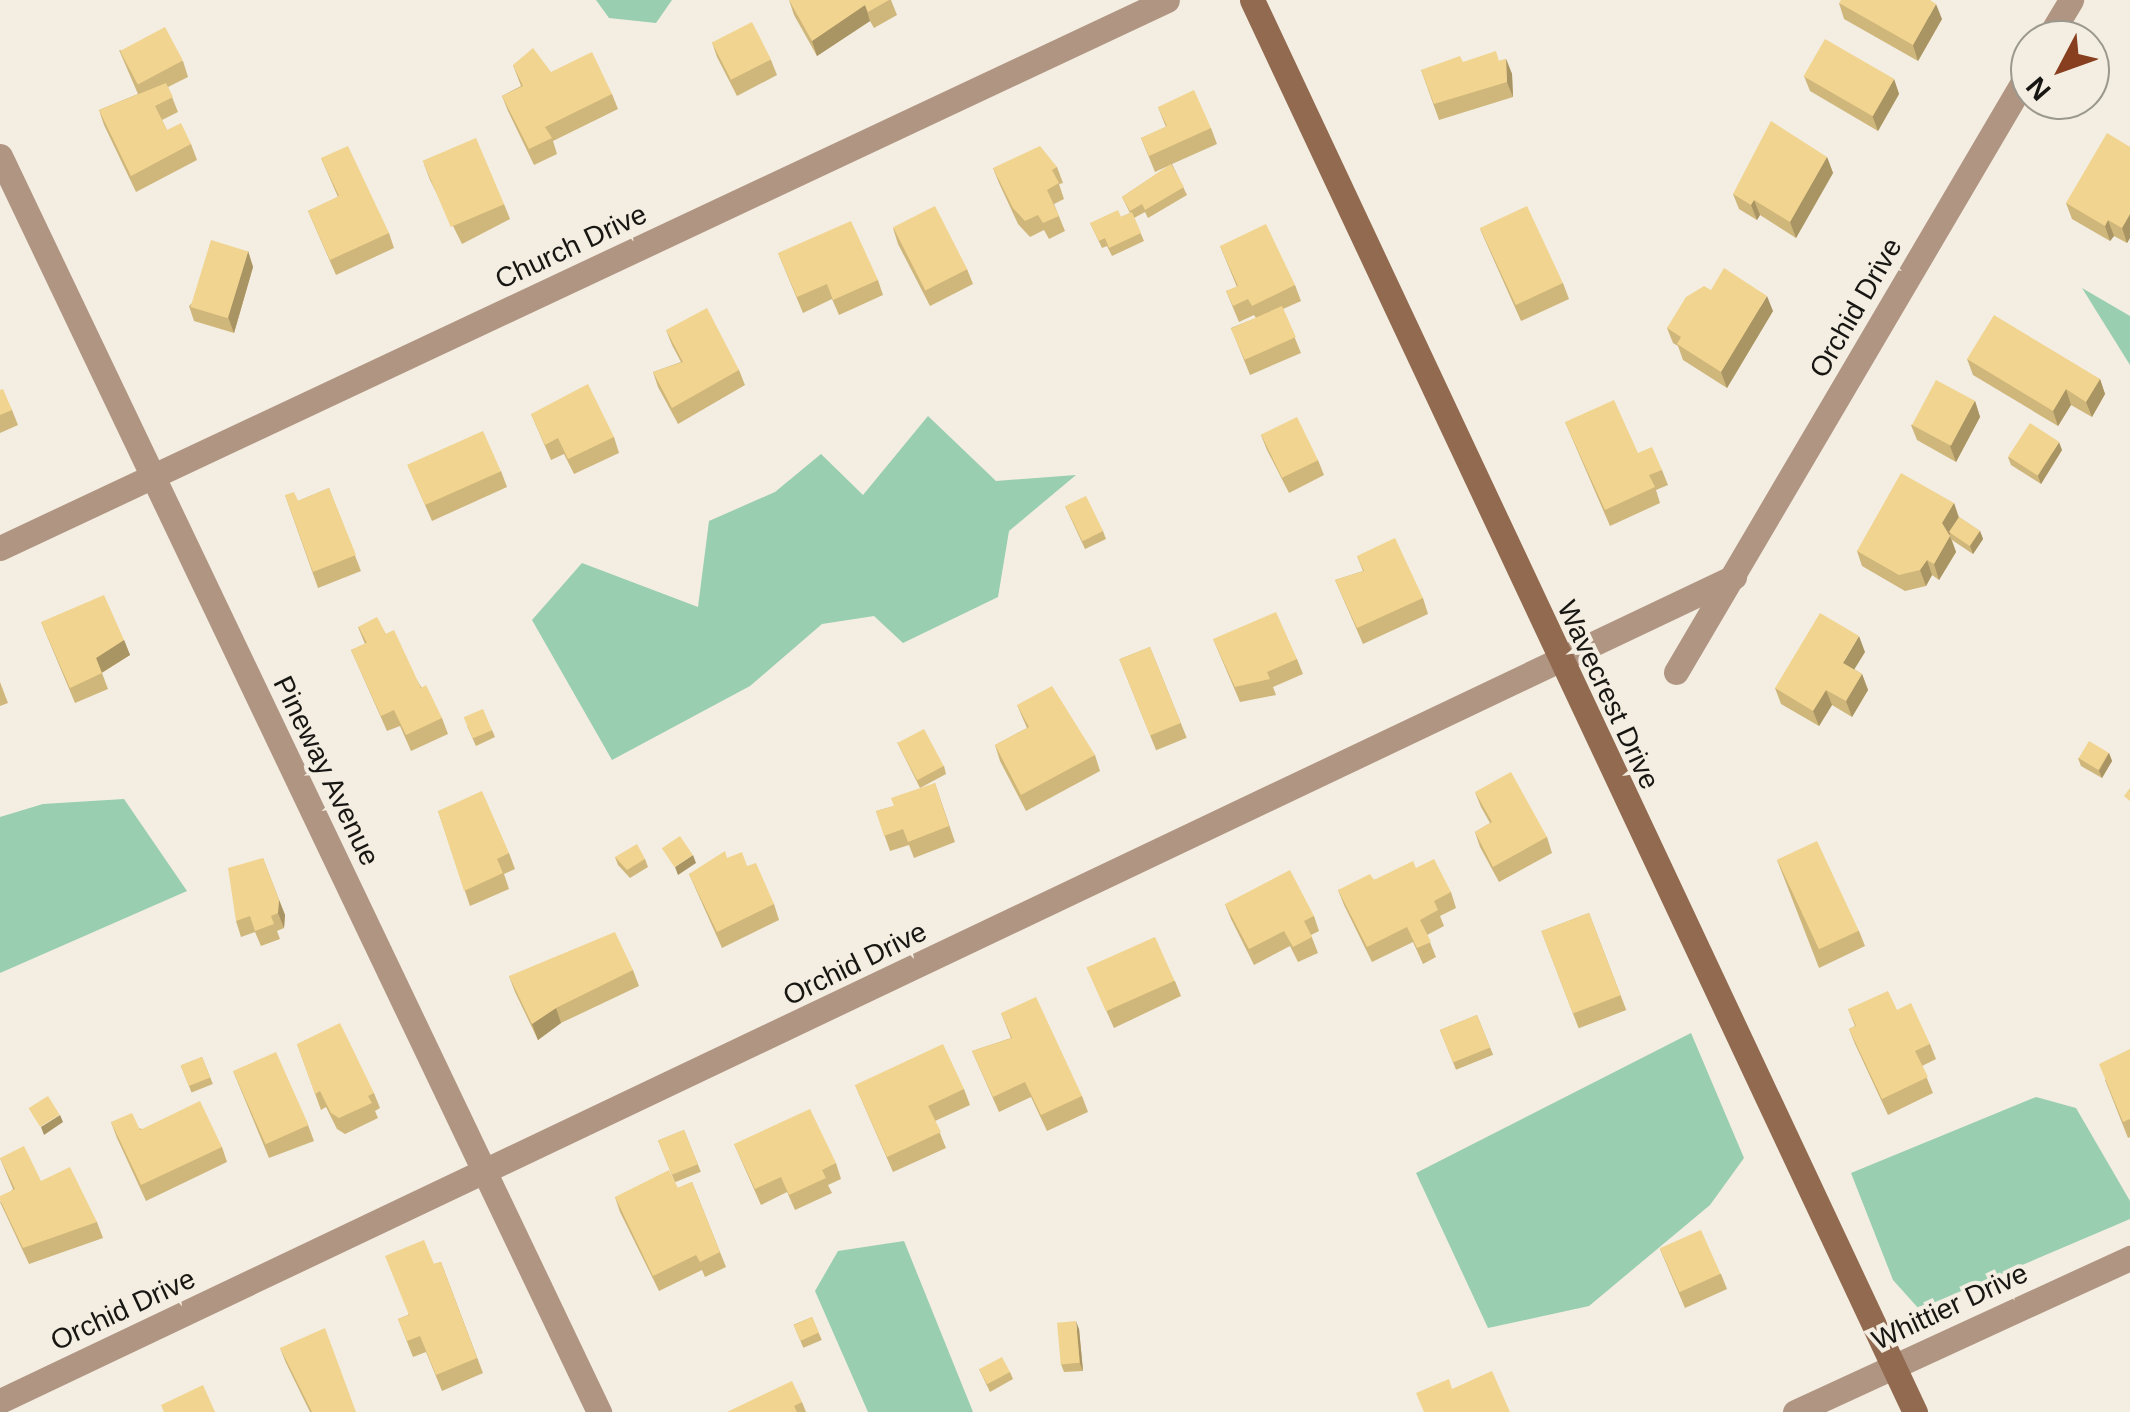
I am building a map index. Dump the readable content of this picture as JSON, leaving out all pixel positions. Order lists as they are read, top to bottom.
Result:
{
  "streets": {
    "street": [
      "Church Drive",
      "Orchid Drive",
      "Wavecrest Drive",
      "Pineway Avenue",
      "Whittier Drive"
    ]
  },
  "crossings": [
    ["Church Drive", "Pineway Avenue"],
    ["Orchid Drive", "Wavecrest Drive"],
    ["Orchid Drive", "Pineway Avenue"],
    ["Wavecrest Drive", "Whittier Drive"]
  ],
  "north": "bottom left"
}
